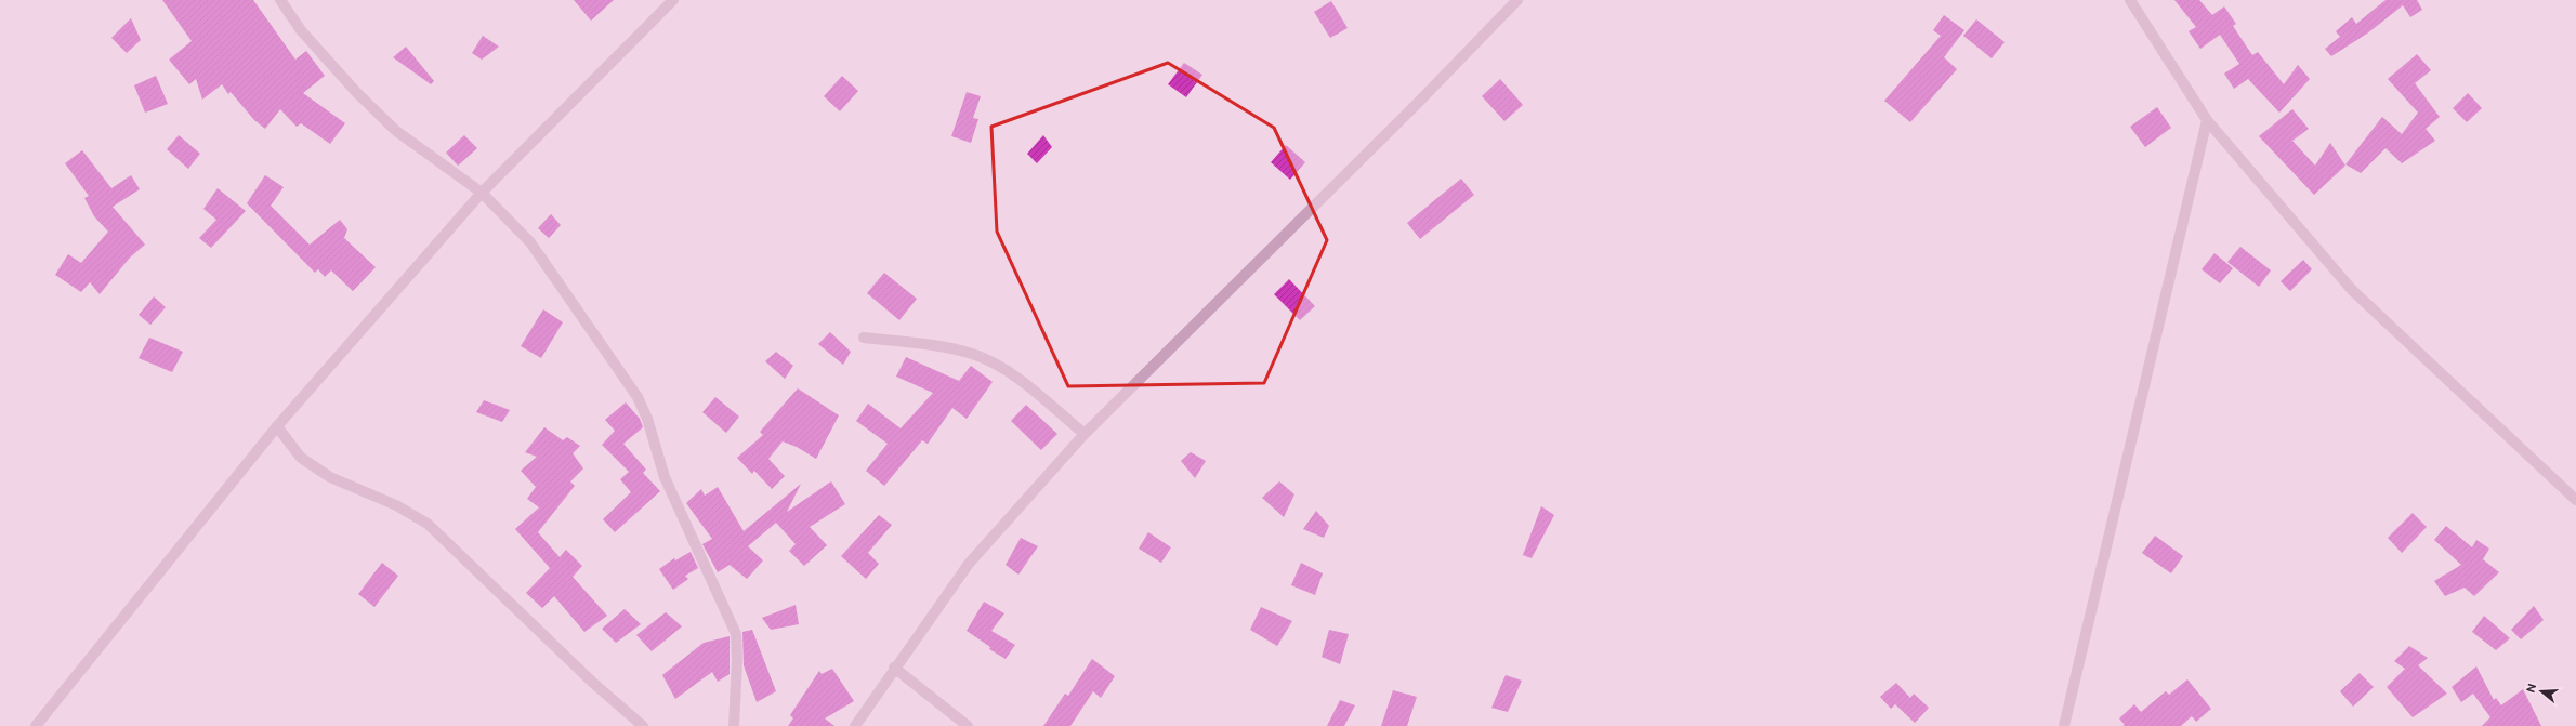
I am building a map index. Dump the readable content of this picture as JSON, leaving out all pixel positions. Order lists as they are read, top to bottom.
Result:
{
  "north": "left"
}
